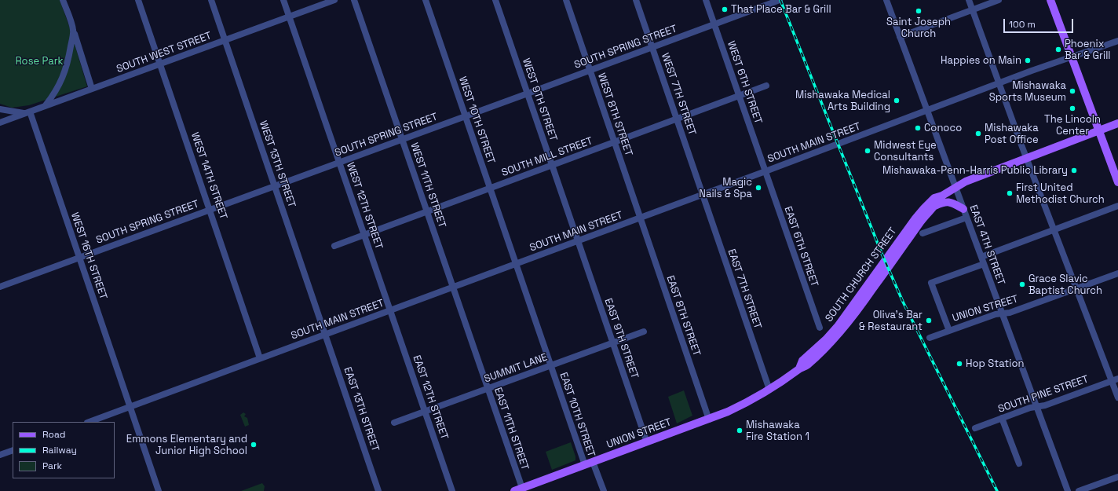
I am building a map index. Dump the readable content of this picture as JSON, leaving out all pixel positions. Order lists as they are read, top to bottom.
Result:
{
  "streets": {
    "main road": ["SOUTH CHURCH STREET", "UNION STREET"],
    "street": [
      "SOUTH SPRING STREET",
      "SOUTH WEST STREET",
      "WEST 6TH STREET",
      "WEST 7TH STREET",
      "WEST 9TH STREET",
      "WEST 8TH STREET",
      "WEST 10TH STREET",
      "SOUTH MAIN STREET",
      "SOUTH MILL STREET",
      "WEST 13TH STREET",
      "WEST 14TH STREET",
      "WEST 11TH STREET",
      "WEST 12TH STREET",
      "EAST 4TH STREET",
      "EAST 6TH STREET",
      "WEST 16TH STREET",
      "EAST 7TH STREET",
      "EAST 8TH STREET",
      "EAST 9TH STREET",
      "SUMMIT LANE",
      "SOUTH PINE STREET",
      "EAST 12TH STREET",
      "EAST 13TH STREET",
      "EAST 10TH STREET",
      "EAST 11TH STREET"
    ]
  },
  "crossings": [
    ["SOUTH SPRING STREET", "WEST 6TH STREET"],
    ["SOUTH SPRING STREET", "WEST 7TH STREET"],
    ["SOUTH SPRING STREET", "WEST 9TH STREET"],
    ["SOUTH SPRING STREET", "WEST 8TH STREET"],
    ["SOUTH SPRING STREET", "WEST 10TH STREET"],
    ["SOUTH SPRING STREET", "WEST 13TH STREET"],
    ["SOUTH SPRING STREET", "WEST 14TH STREET"],
    ["SOUTH SPRING STREET", "WEST 11TH STREET"],
    ["SOUTH SPRING STREET", "WEST 12TH STREET"],
    ["SOUTH SPRING STREET", "WEST 16TH STREET"],
    ["SOUTH WEST STREET", "WEST 13TH STREET"],
    ["SOUTH WEST STREET", "WEST 14TH STREET"],
    ["SOUTH WEST STREET", "WEST 12TH STREET"],
    ["SOUTH WEST STREET", "WEST 16TH STREET"],
    ["WEST 6TH STREET", "SOUTH MAIN STREET"],
    ["WEST 6TH STREET", "SOUTH MILL STREET"],
    ["WEST 6TH STREET", "EAST 6TH STREET"],
    ["WEST 7TH STREET", "SOUTH MAIN STREET"],
    ["WEST 7TH STREET", "SOUTH MILL STREET"],
    ["WEST 7TH STREET", "EAST 7TH STREET"],
    ["WEST 9TH STREET", "SOUTH MAIN STREET"],
    ["WEST 9TH STREET", "SOUTH MILL STREET"],
    ["WEST 9TH STREET", "EAST 9TH STREET"],
    ["WEST 8TH STREET", "SOUTH MAIN STREET"],
    ["WEST 8TH STREET", "SOUTH MILL STREET"],
    ["WEST 8TH STREET", "EAST 8TH STREET"],
    ["WEST 10TH STREET", "SOUTH MAIN STREET"],
    ["WEST 10TH STREET", "SOUTH MILL STREET"],
    ["WEST 10TH STREET", "EAST 10TH STREET"],
    ["SOUTH MAIN STREET", "WEST 13TH STREET"],
    ["SOUTH MAIN STREET", "WEST 14TH STREET"],
    ["SOUTH MAIN STREET", "WEST 11TH STREET"],
    ["SOUTH MAIN STREET", "WEST 12TH STREET"],
    ["SOUTH MAIN STREET", "EAST 4TH STREET"],
    ["SOUTH MAIN STREET", "EAST 6TH STREET"],
    ["SOUTH MAIN STREET", "WEST 16TH STREET"],
    ["SOUTH MAIN STREET", "EAST 7TH STREET"],
    ["SOUTH MAIN STREET", "EAST 8TH STREET"],
    ["SOUTH MAIN STREET", "EAST 9TH STREET"],
    ["SOUTH MAIN STREET", "EAST 12TH STREET"],
    ["SOUTH MAIN STREET", "EAST 13TH STREET"],
    ["SOUTH MAIN STREET", "EAST 10TH STREET"],
    ["SOUTH MAIN STREET", "EAST 11TH STREET"],
    ["SOUTH MILL STREET", "WEST 11TH STREET"],
    ["SOUTH MILL STREET", "WEST 12TH STREET"],
    ["WEST 13TH STREET", "EAST 13TH STREET"],
    ["WEST 11TH STREET", "EAST 11TH STREET"],
    ["WEST 12TH STREET", "EAST 12TH STREET"],
    ["EAST 4TH STREET", "SOUTH CHURCH STREET"],
    ["EAST 4TH STREET", "UNION STREET"],
    ["EAST 4TH STREET", "SOUTH PINE STREET"],
    ["SOUTH CHURCH STREET", "EAST 7TH STREET"],
    ["SOUTH CHURCH STREET", "UNION STREET"],
    ["EAST 7TH STREET", "UNION STREET"],
    ["UNION STREET", "EAST 8TH STREET"],
    ["UNION STREET", "EAST 9TH STREET"],
    ["UNION STREET", "EAST 10TH STREET"],
    ["UNION STREET", "EAST 11TH STREET"],
    ["EAST 9TH STREET", "SUMMIT LANE"],
    ["SUMMIT LANE", "EAST 12TH STREET"],
    ["SUMMIT LANE", "EAST 10TH STREET"],
    ["SUMMIT LANE", "EAST 11TH STREET"]
  ],
  "parks": ["Rose Park"],
  "places": [
    "That Place Bar & Grill",
    "Saint Joseph Church",
    "Phoenix Bar & Grill",
    "Happies on Main",
    "Mishawaka Sports Museum",
    "Mishawaka Medical Arts Building",
    "The Lincoln Center",
    "Conoco",
    "Mishawaka Post Office",
    "Midwest Eye Consultants",
    "Mishawaka-Penn-Harris Public Library",
    "Magic Nails & Spa",
    "First United Methodist Church",
    "Grace Slavic Baptist Church",
    "Oliva's Bar & Restaurant",
    "Hop Station",
    "Mishawaka Fire Station 1",
    "Emmons Elementary and Junior High School"
  ],
  "legend": ["Road", "Railway", "Park"],
  "scale_bar": "100 m"
}
